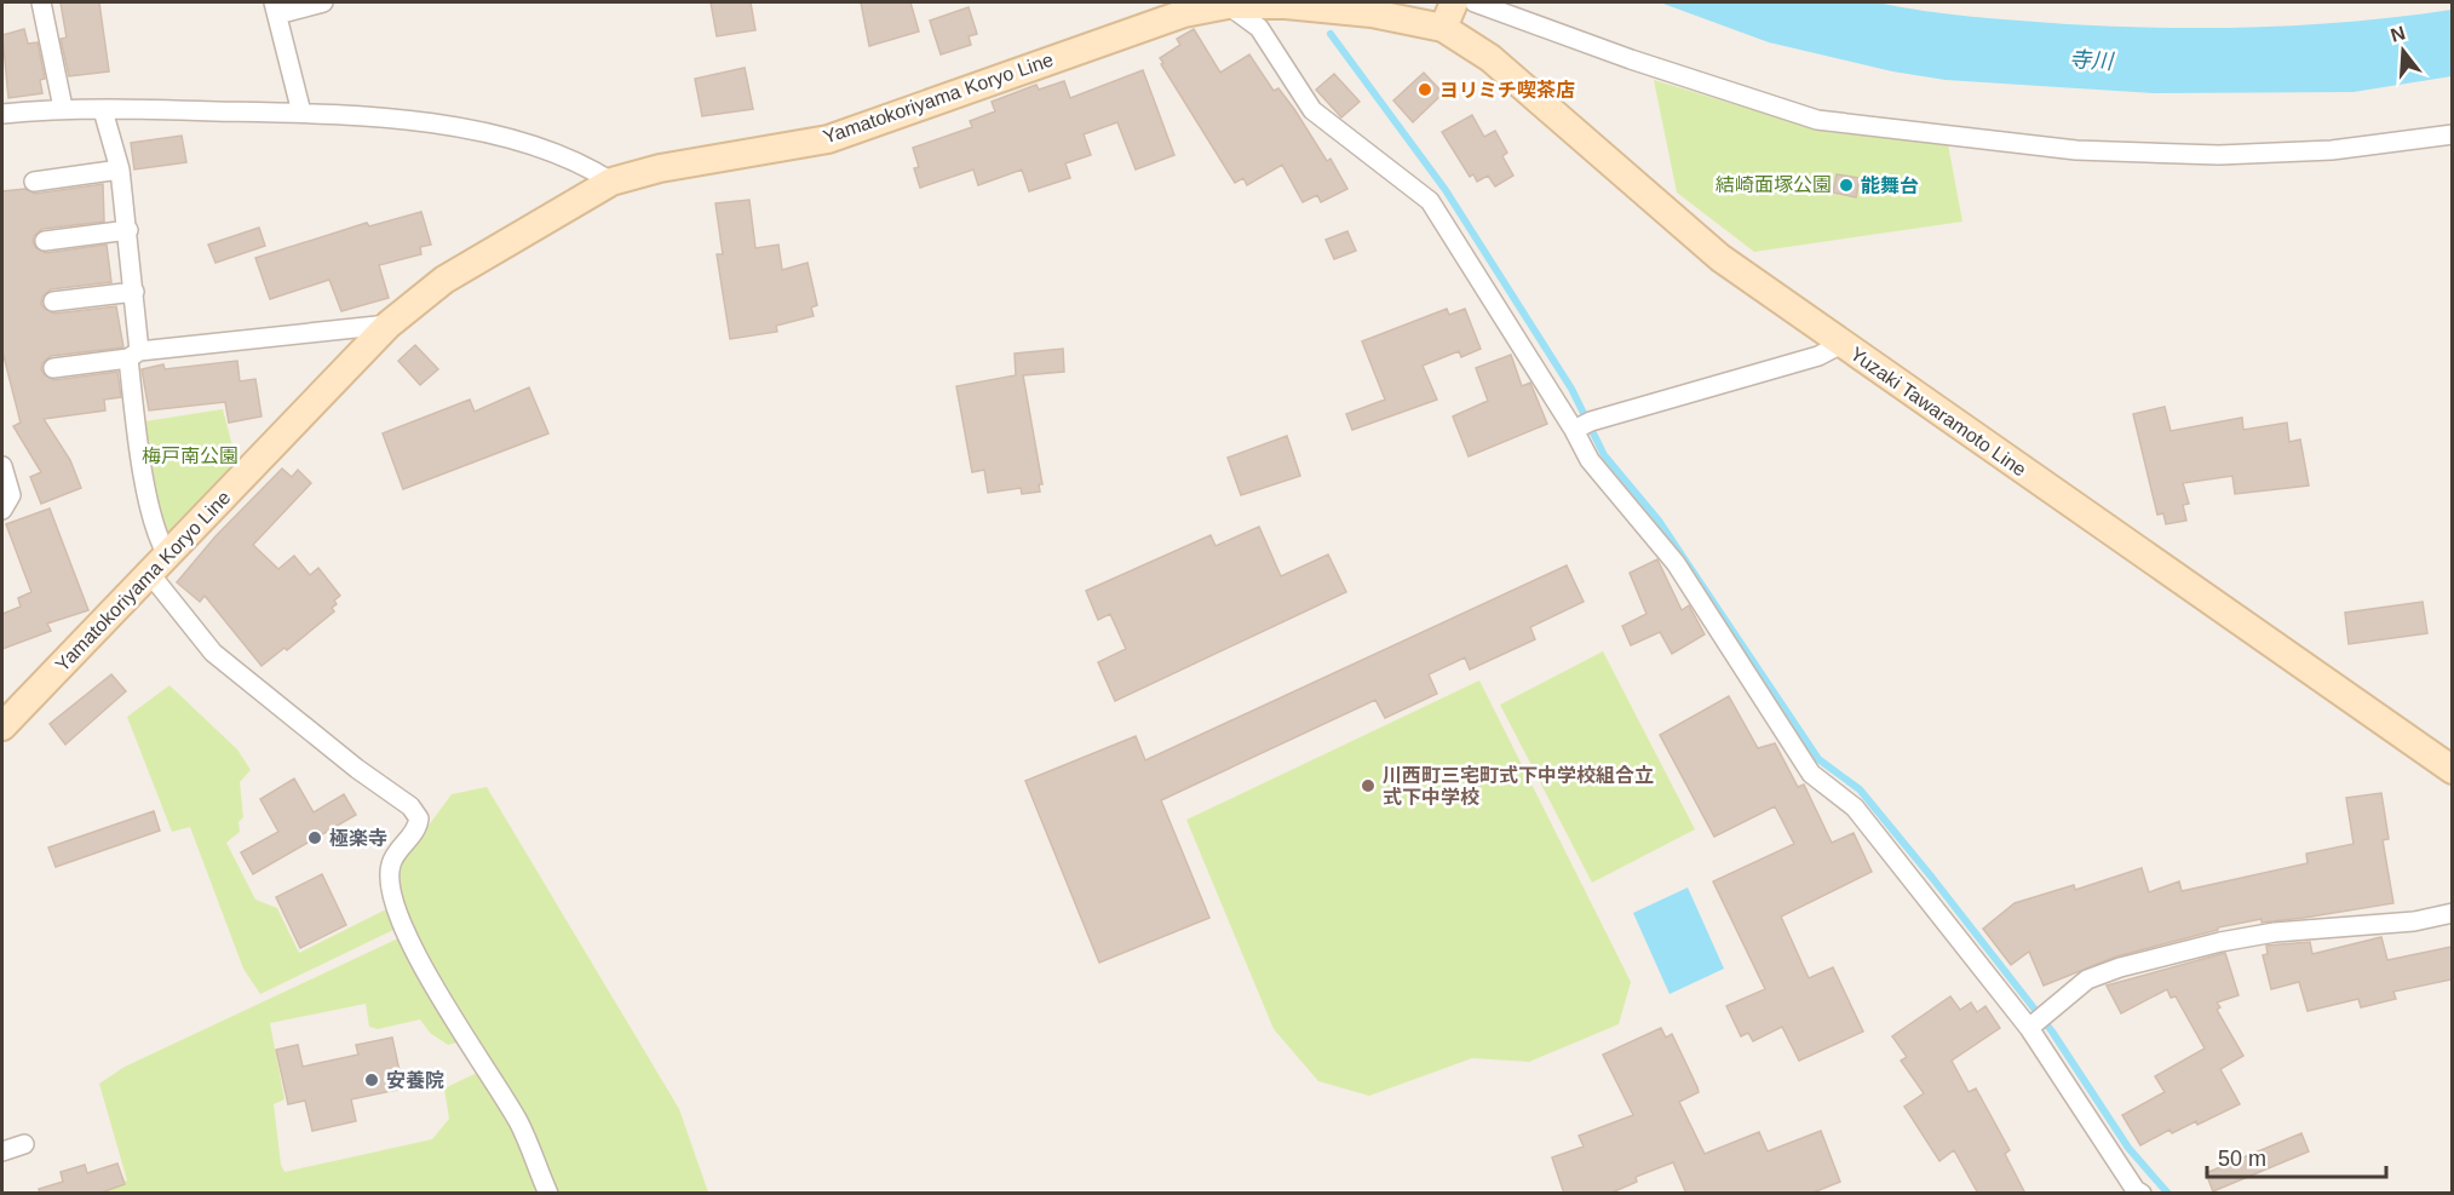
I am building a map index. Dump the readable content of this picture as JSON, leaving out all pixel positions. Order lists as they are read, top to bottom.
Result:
{
  "streets": {
    "main road": ["Yamatokoriyama Koryo Line", "Yuzaki Tawaramoto Line"]
  },
  "crossings": [
    ["Yamatokoriyama Koryo Line", "Yuzaki Tawaramoto Line"]
  ],
  "water": ["寺川"],
  "parks": ["結崎面塚公園", "梅戸南公園"],
  "places": [
    "ヨリミチ喫茶店",
    "能舞台",
    "川西町三宅町式下中学校組合立 式下中学校",
    "極楽寺",
    "安養院"
  ],
  "scale_bar": "50 m",
  "north": "top"
}
